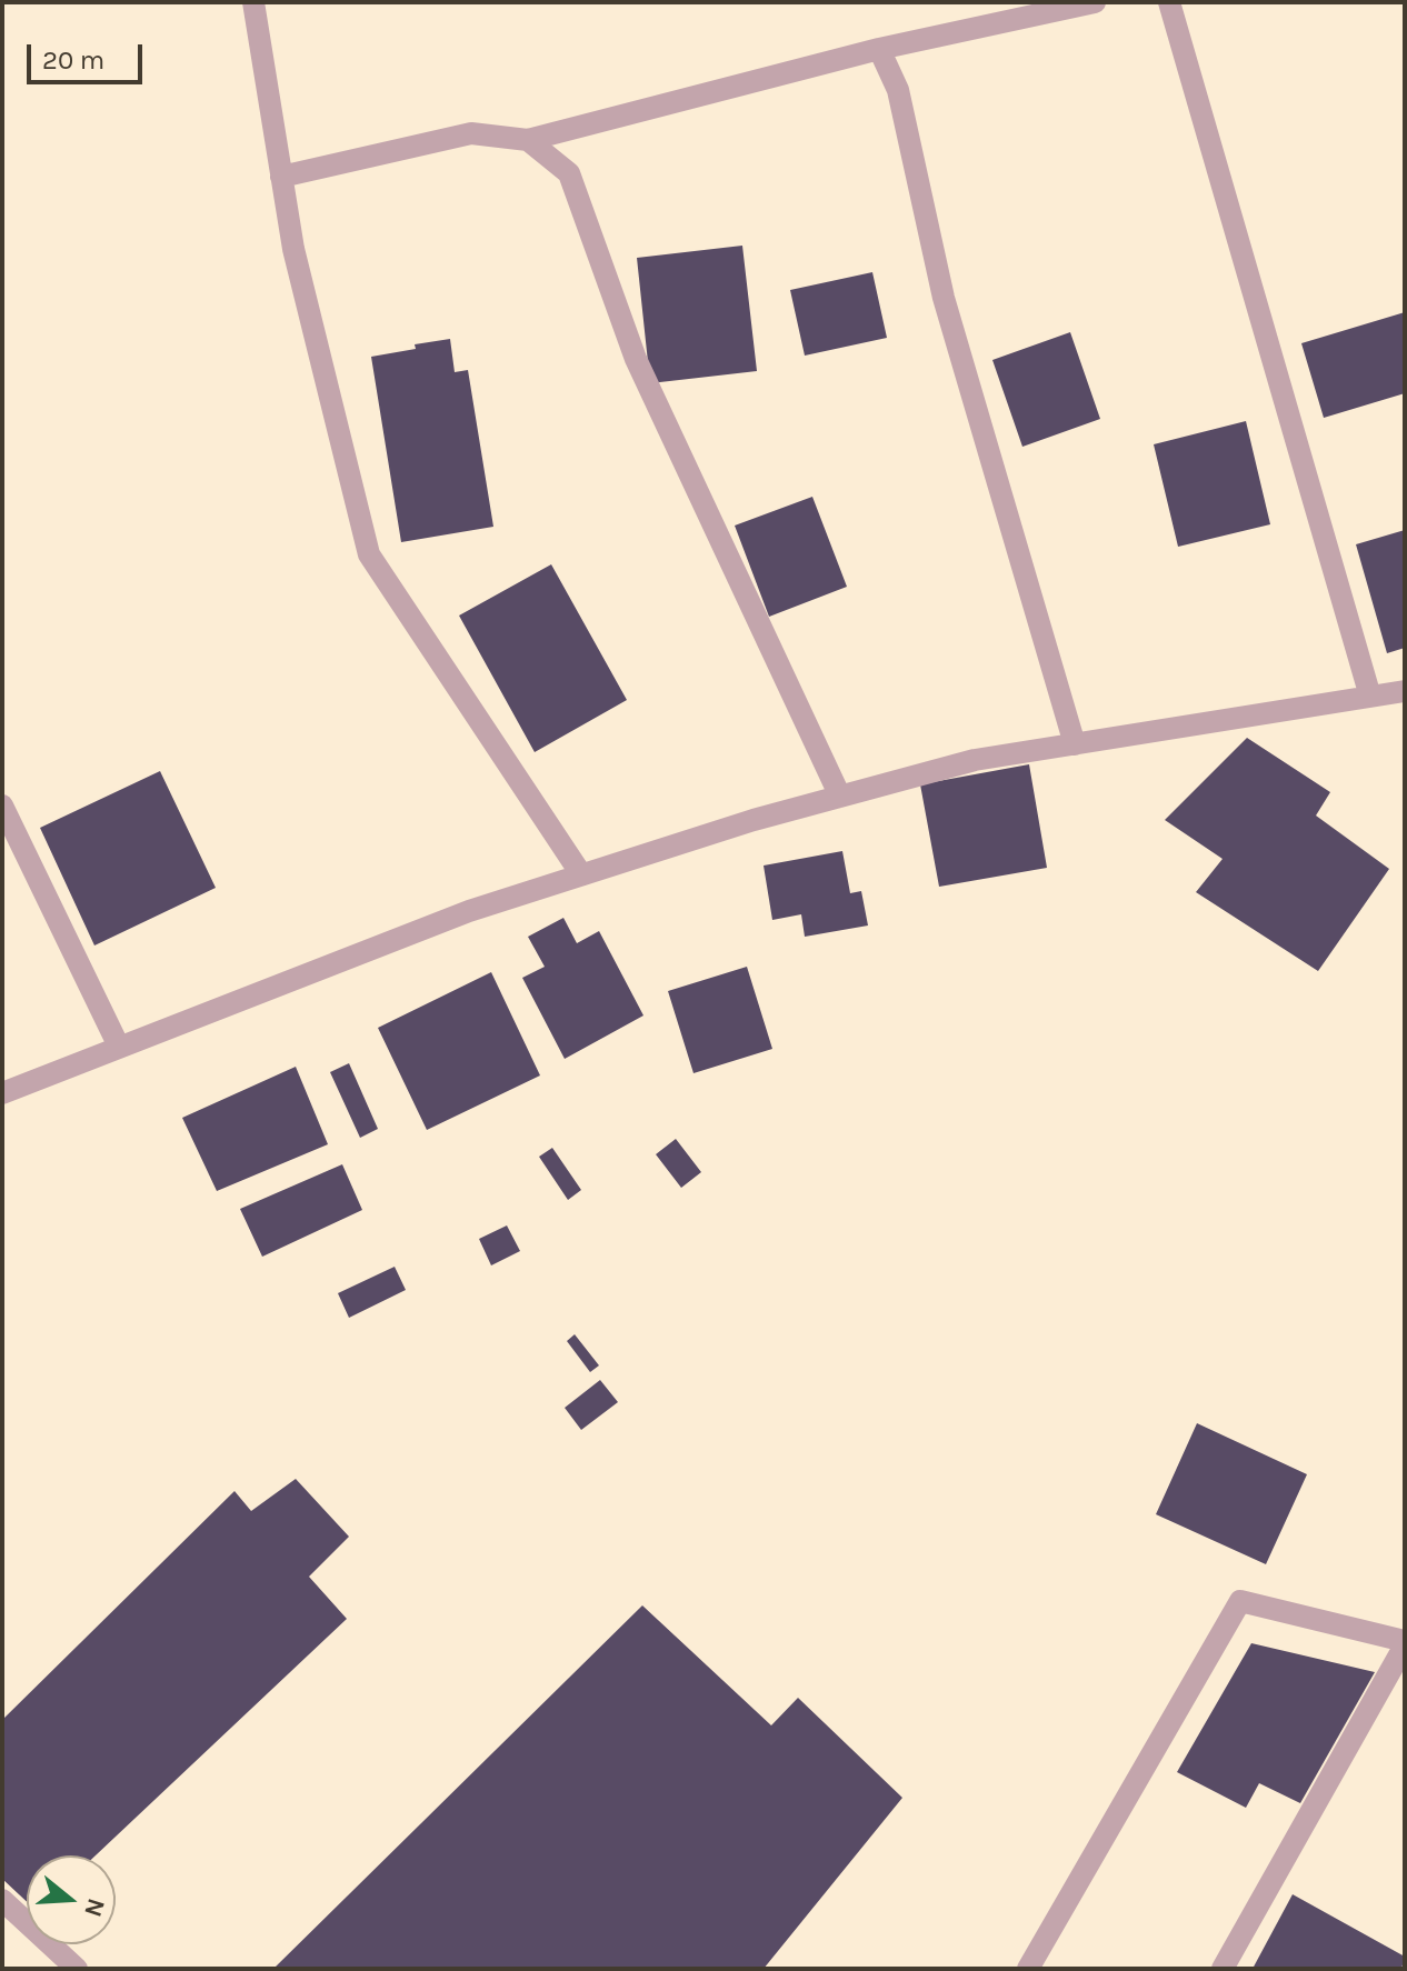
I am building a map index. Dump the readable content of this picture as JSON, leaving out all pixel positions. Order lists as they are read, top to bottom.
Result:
{
  "scale_bar": "20 m",
  "north": "right"
}
